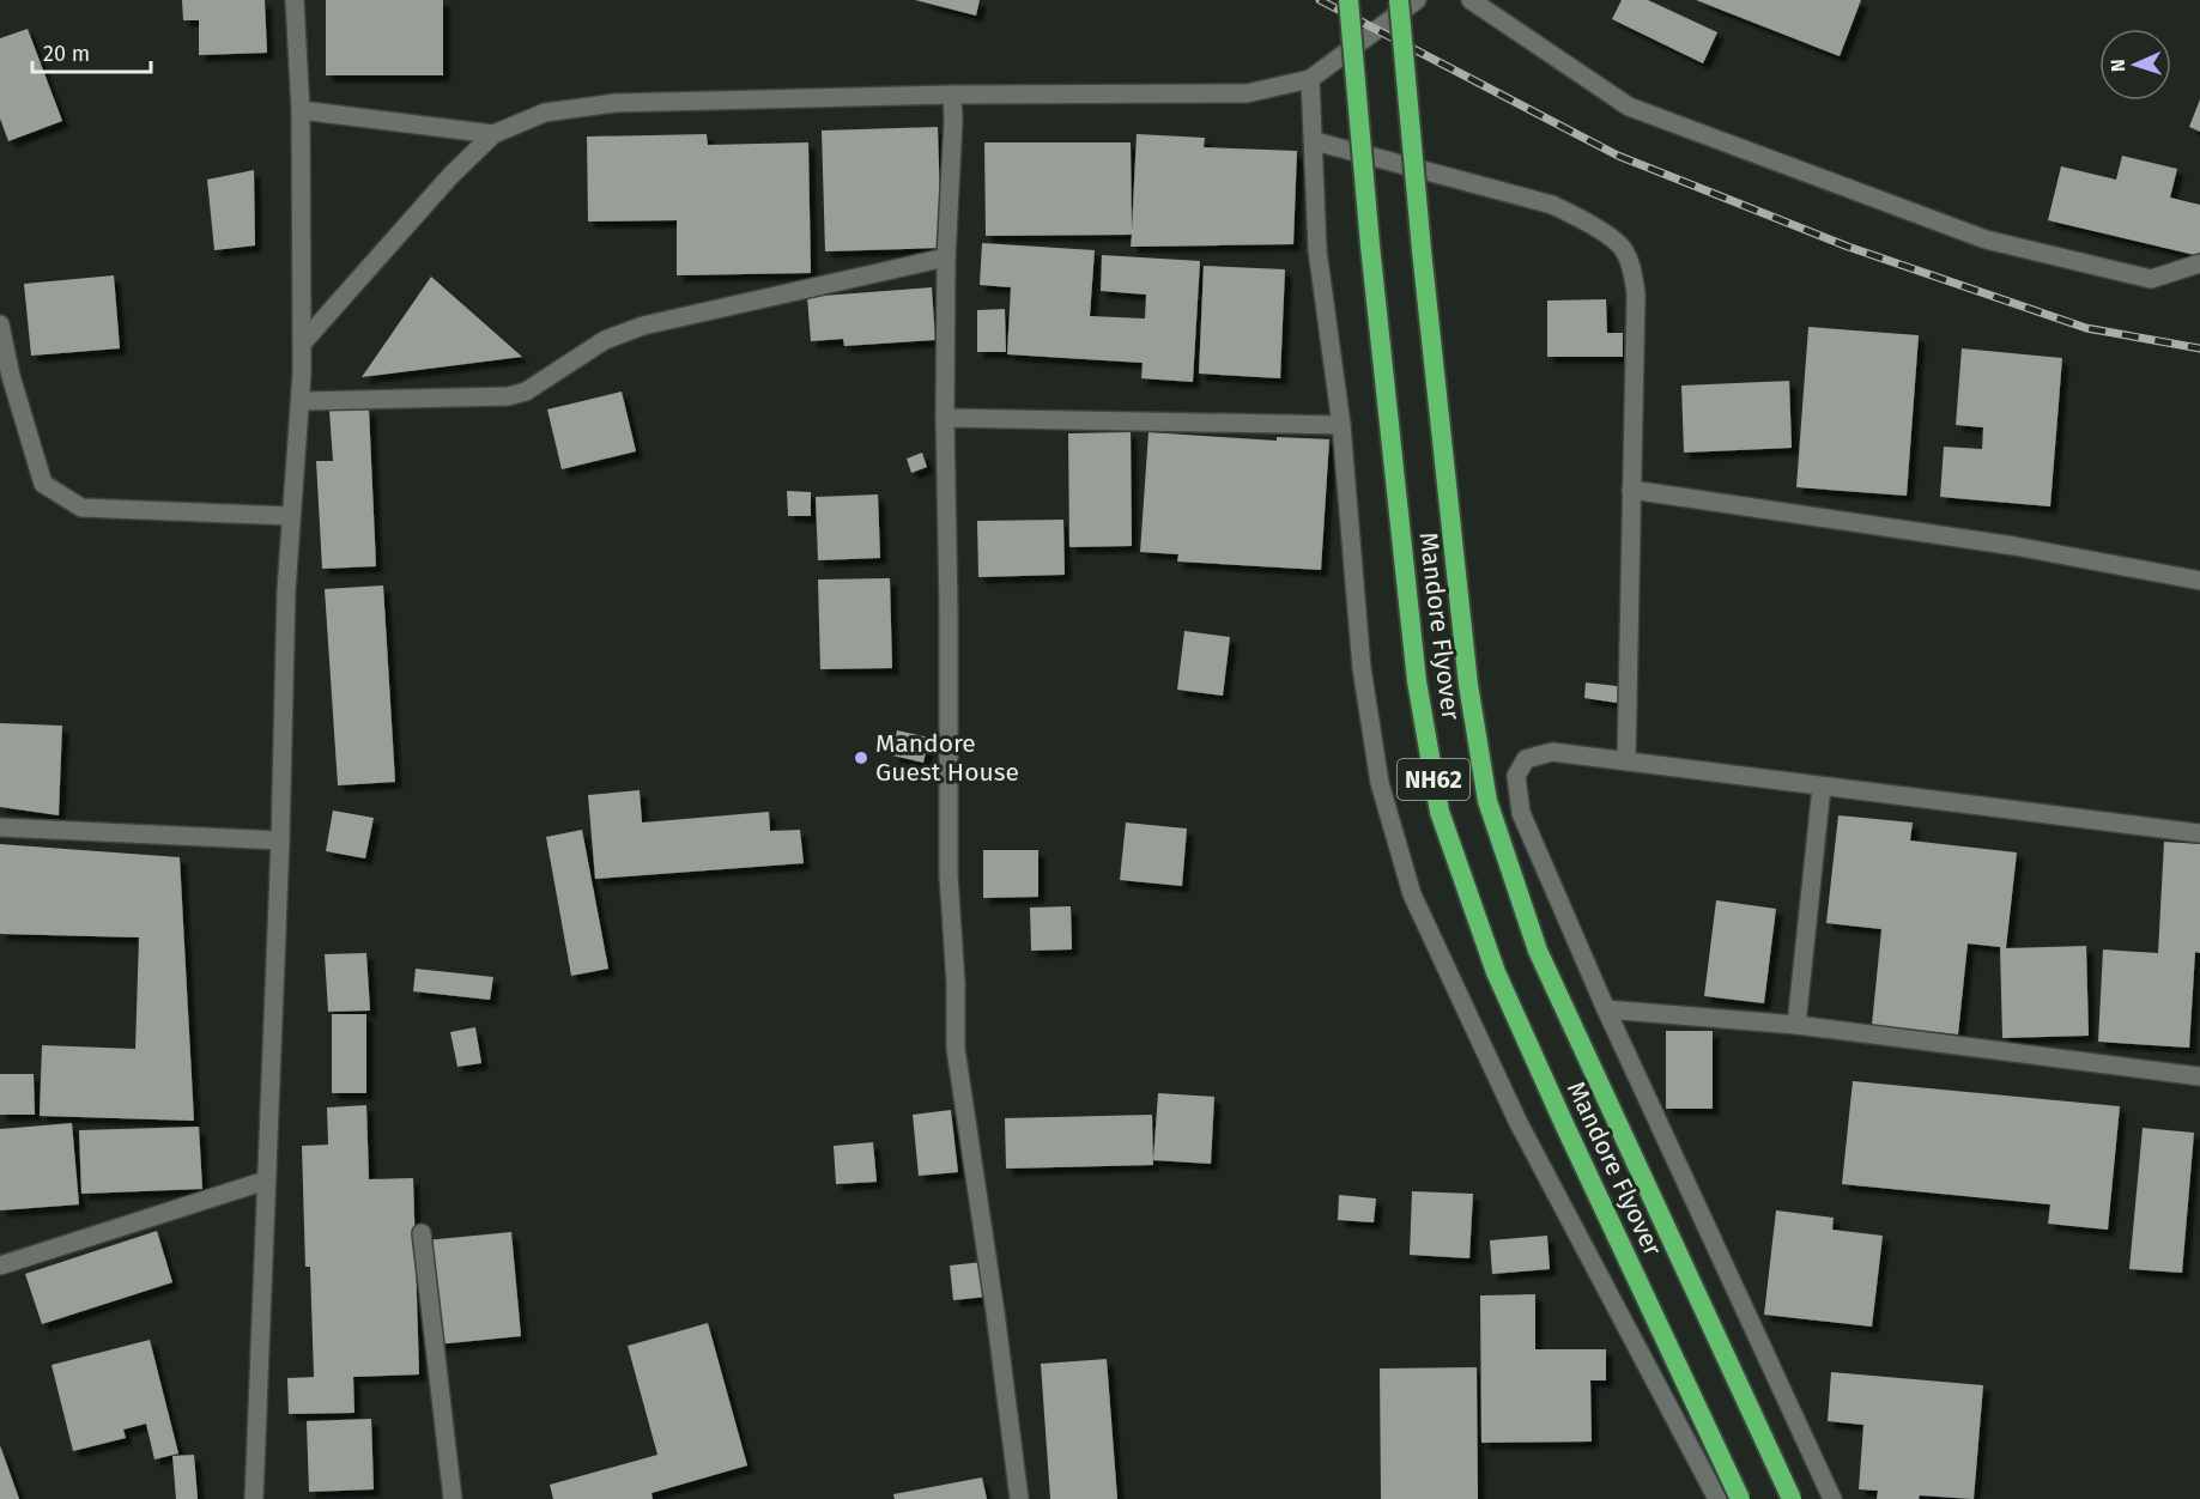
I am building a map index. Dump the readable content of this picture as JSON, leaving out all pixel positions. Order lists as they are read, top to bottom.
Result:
{
  "streets": {
    "highway": ["Mandore Flyover", "NH62"]
  },
  "places": ["Mandore Guest House"],
  "scale_bar": "20 m",
  "north": "left"
}
